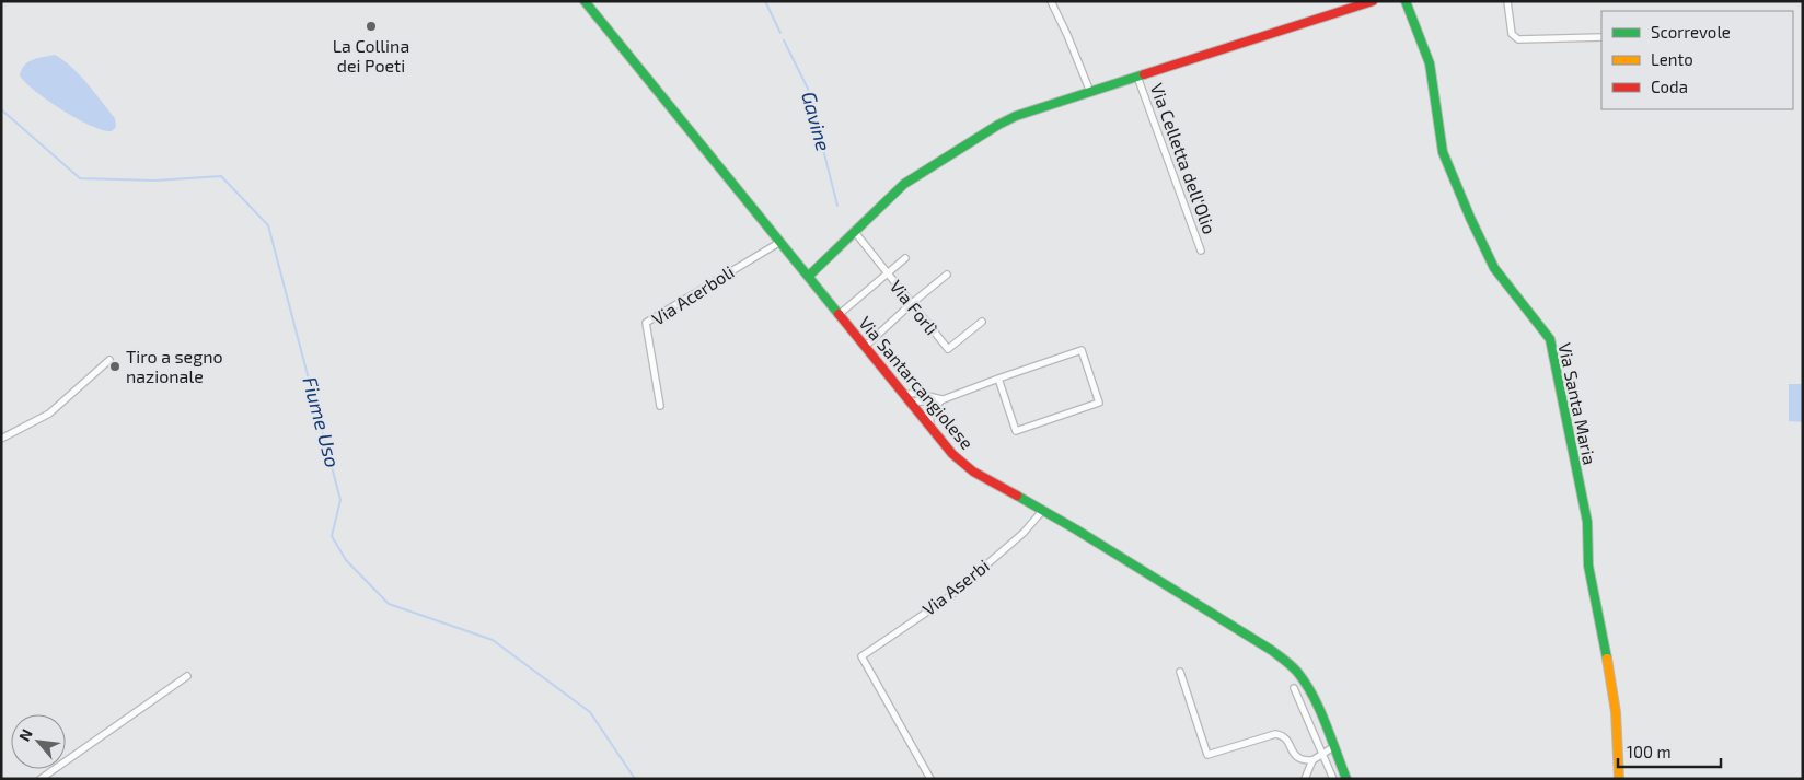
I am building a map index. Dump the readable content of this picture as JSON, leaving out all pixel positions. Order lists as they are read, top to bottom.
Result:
{
  "streets": {
    "street": [
      "Via Celletta dell'Olio",
      "Via Acerboli",
      "Via Forlì",
      "Via Santarcangiolese",
      "Via Santa Maria",
      "Via Aserbi"
    ]
  },
  "crossings": [
    ["Via Celletta dell'Olio", "Via Forlì"],
    ["Via Celletta dell'Olio", "Via Santarcangiolese"],
    ["Via Acerboli", "Via Santarcangiolese"],
    ["Via Santarcangiolese", "Via Aserbi"]
  ],
  "water": ["Gavine", "Fiume Uso"],
  "places": ["La Collina dei Poeti", "Tiro a segno nazionale"],
  "legend": ["Scorrevole", "Lento", "Coda"],
  "scale_bar": "100 m",
  "north": "top left"
}
